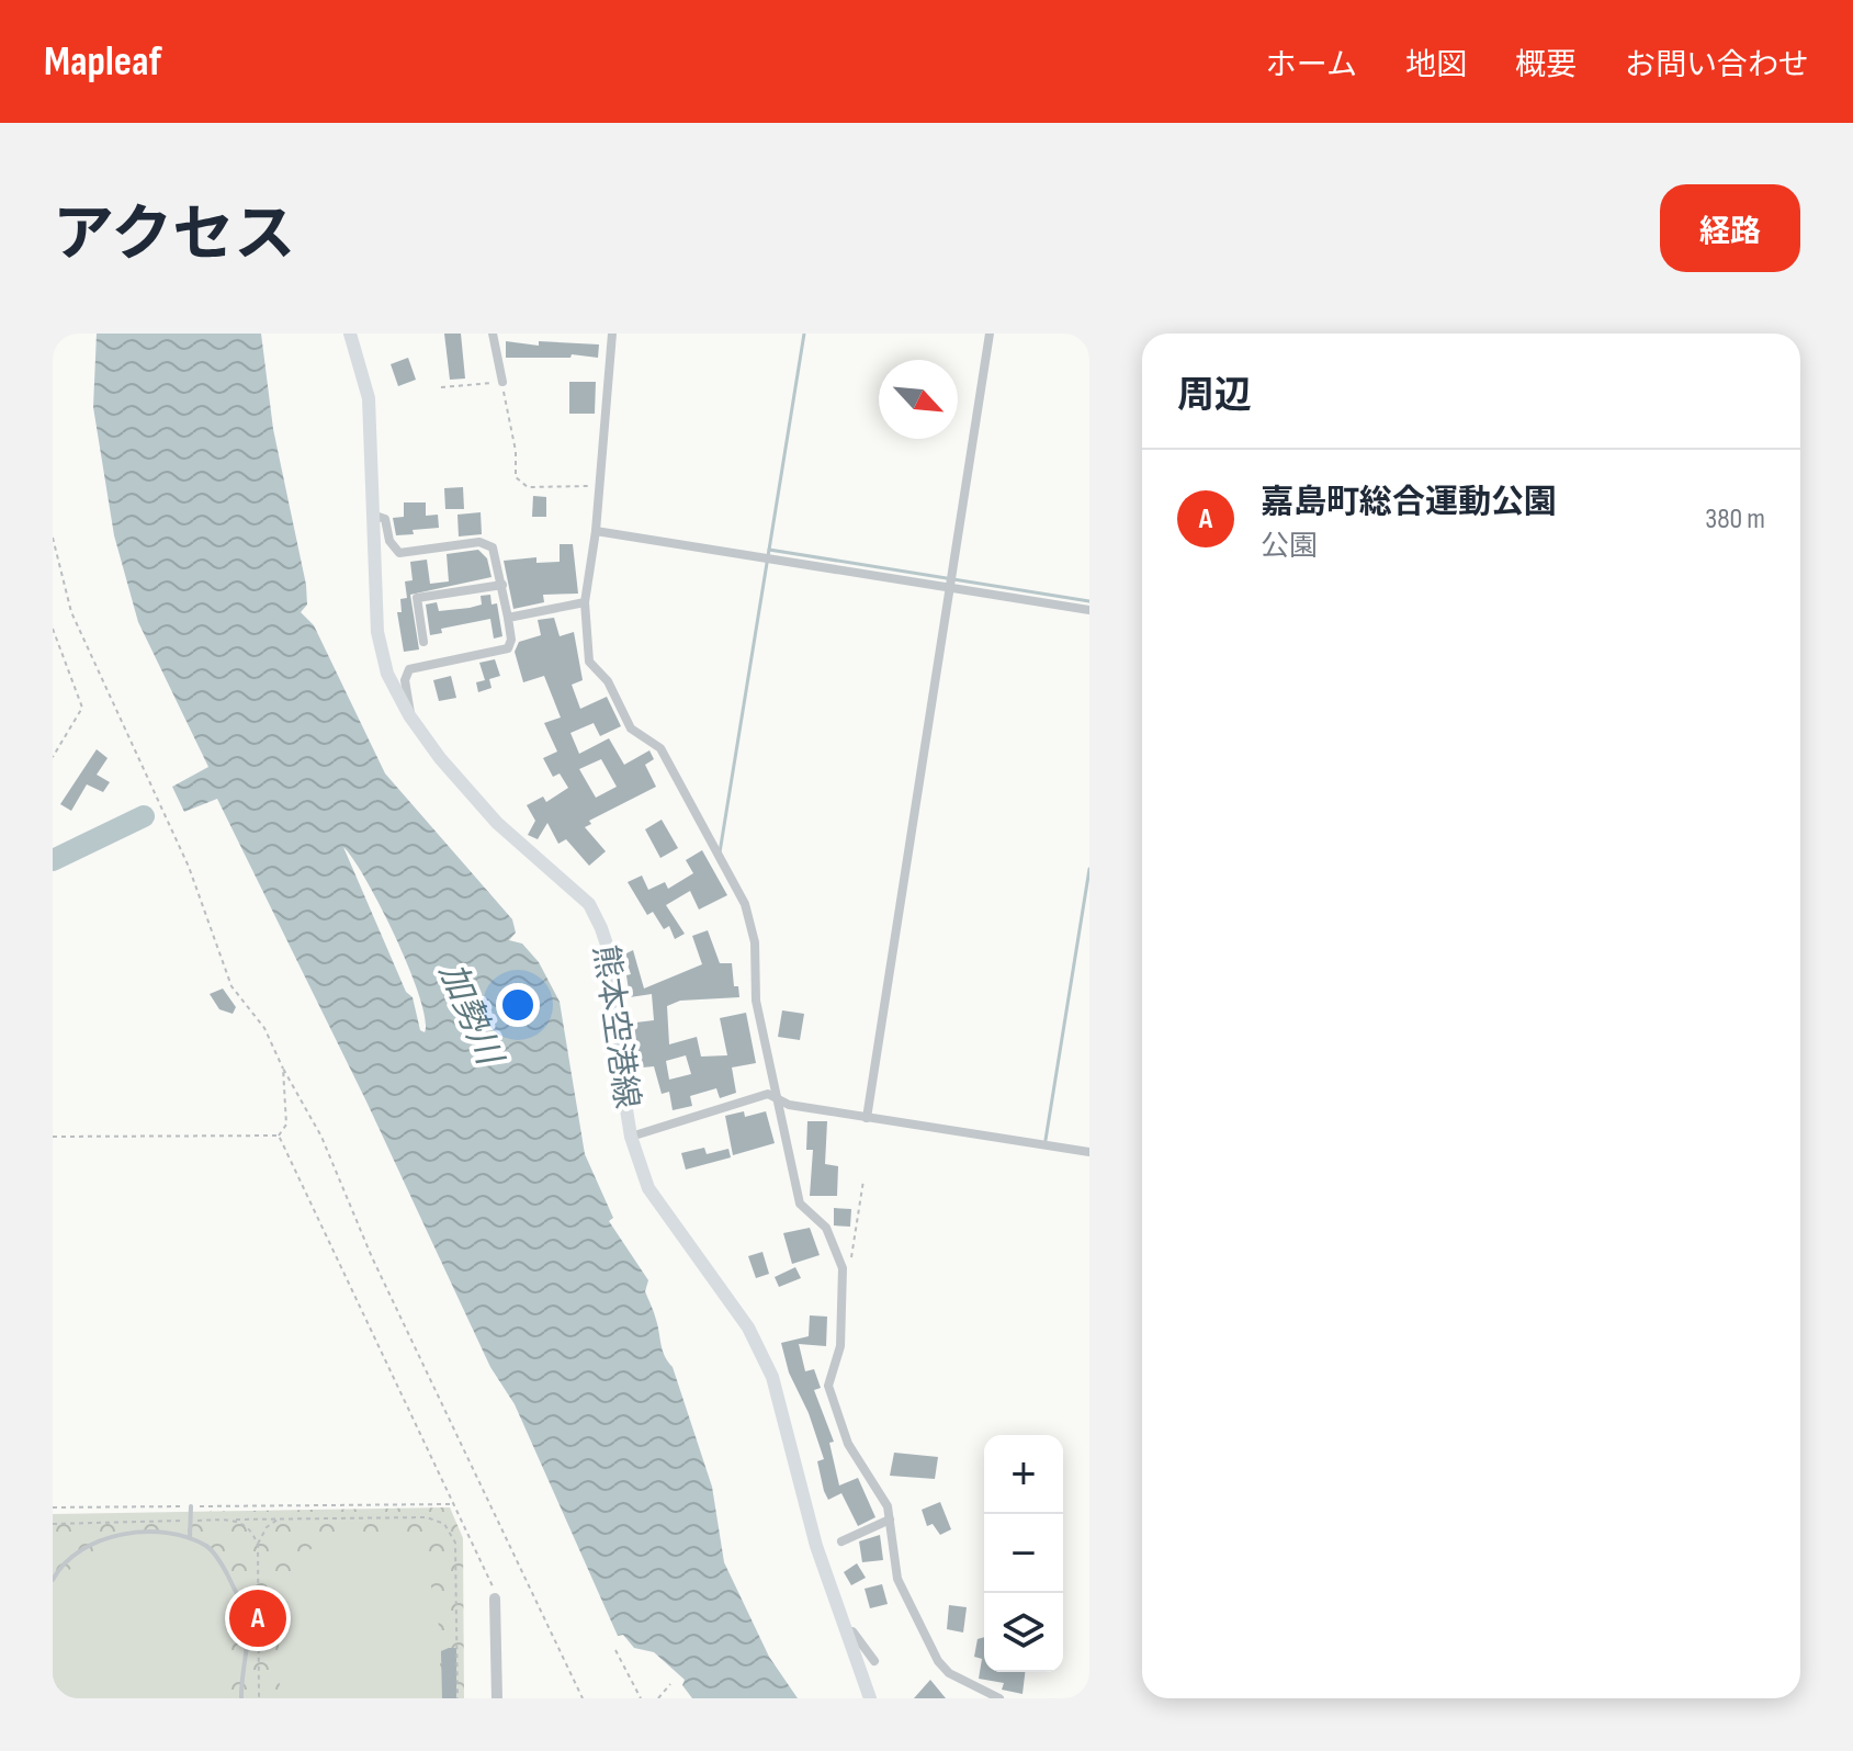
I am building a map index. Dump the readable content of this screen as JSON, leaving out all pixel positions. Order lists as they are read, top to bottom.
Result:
{
  "streets": {
    "main road": ["熊本空港線"]
  },
  "water": ["加勢川"],
  "north": "bottom right",
  "page": {
    "header": "Mapleaf",
    "nav": [
      "ホーム",
      "地図",
      "概要",
      "お問い合わせ"
    ],
    "title": "アクセス",
    "buttons": "経路",
    "heading": "周辺",
    "list": [
      {
        "mark": "A",
        "name": "嘉島町総合運動公園",
        "note": "公園",
        "value": "380 m"
      }
    ],
    "map_buttons": ["+", "−"],
    "pins": "A"
  }
}
